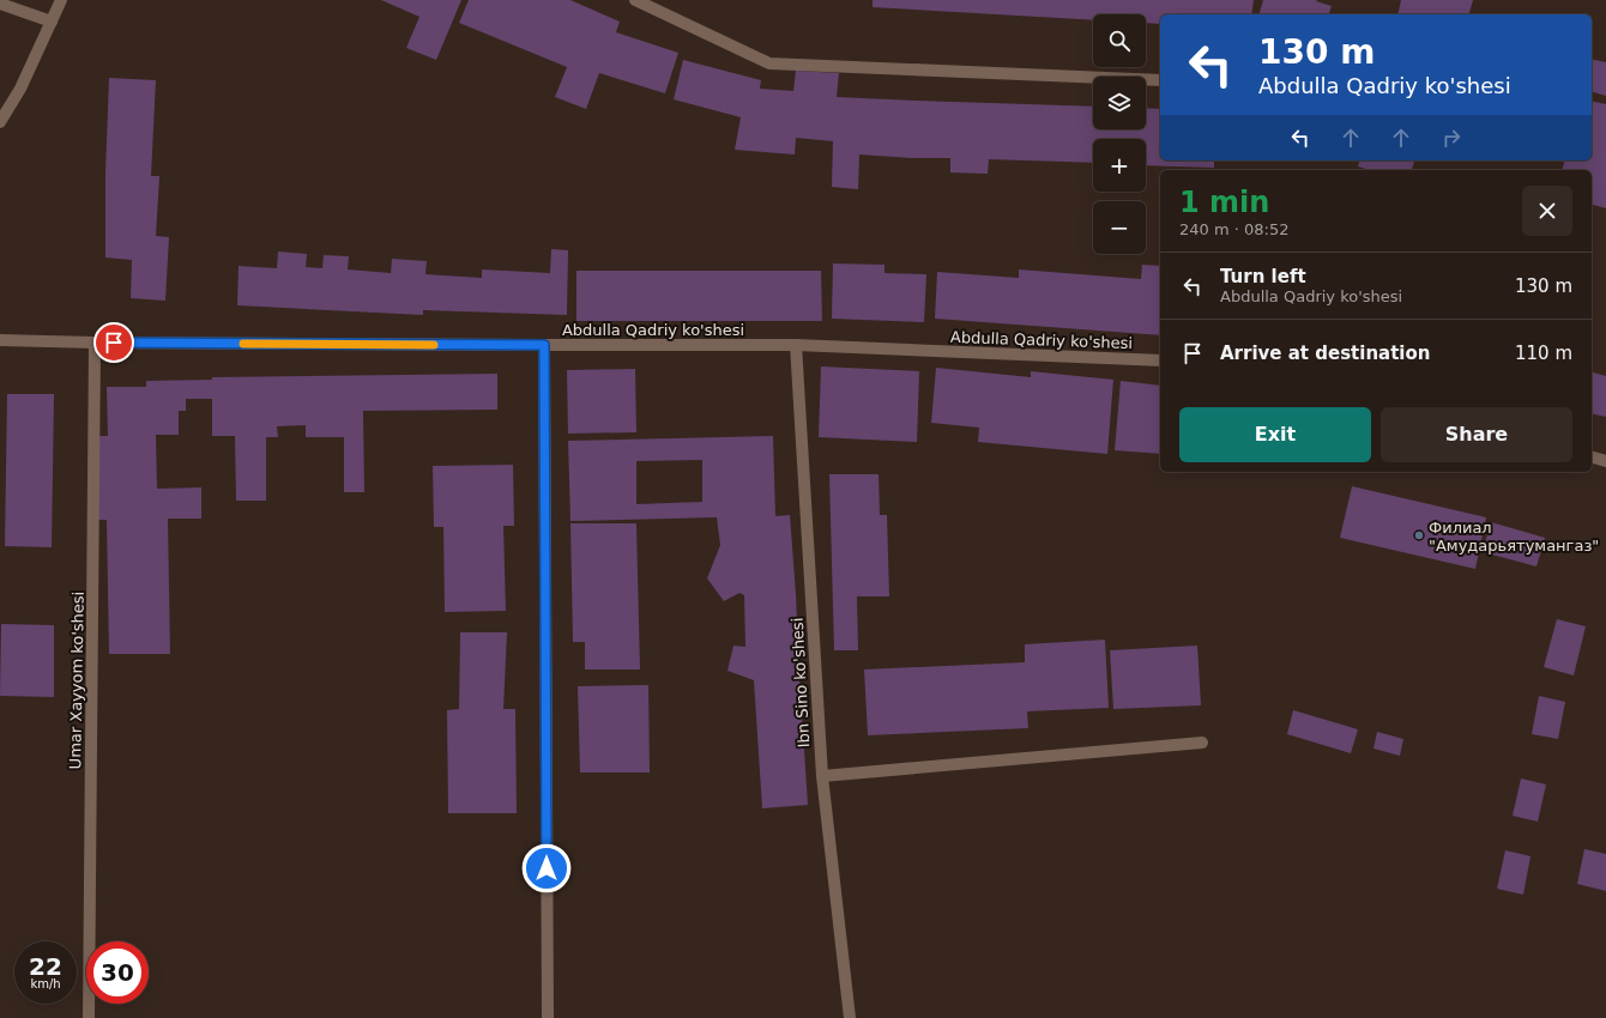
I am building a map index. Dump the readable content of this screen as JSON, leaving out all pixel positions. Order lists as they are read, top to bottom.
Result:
{
  "streets": {
    "street": ["Abdulla Qadriy ko'shesi", "Umar Xayyom ko'shesi", "Ibn Sino ko'shesi"]
  },
  "crossings": [
    ["Abdulla Qadriy ko'shesi", "Umar Xayyom ko'shesi"],
    ["Abdulla Qadriy ko'shesi", "Ibn Sino ko'shesi"]
  ],
  "places": ["Филиал \"Амударьятумангаз\""],
  "page": {
    "map_buttons": ["+", "−"],
    "turn": ["130 m", "Abdulla Qadriy ko'shesi"],
    "heading": ["1 min", "240 m · 08:52"],
    "list": [
      {
        "name": "Turn left",
        "note": "Abdulla Qadriy ko'shesi",
        "value": "130 m"
      },
      {
        "name": "Arrive at destination",
        "value": "110 m"
      }
    ],
    "buttons": ["Exit", "Share"],
    "speed": "22 km/h",
    "limit": "30"
  }
}
